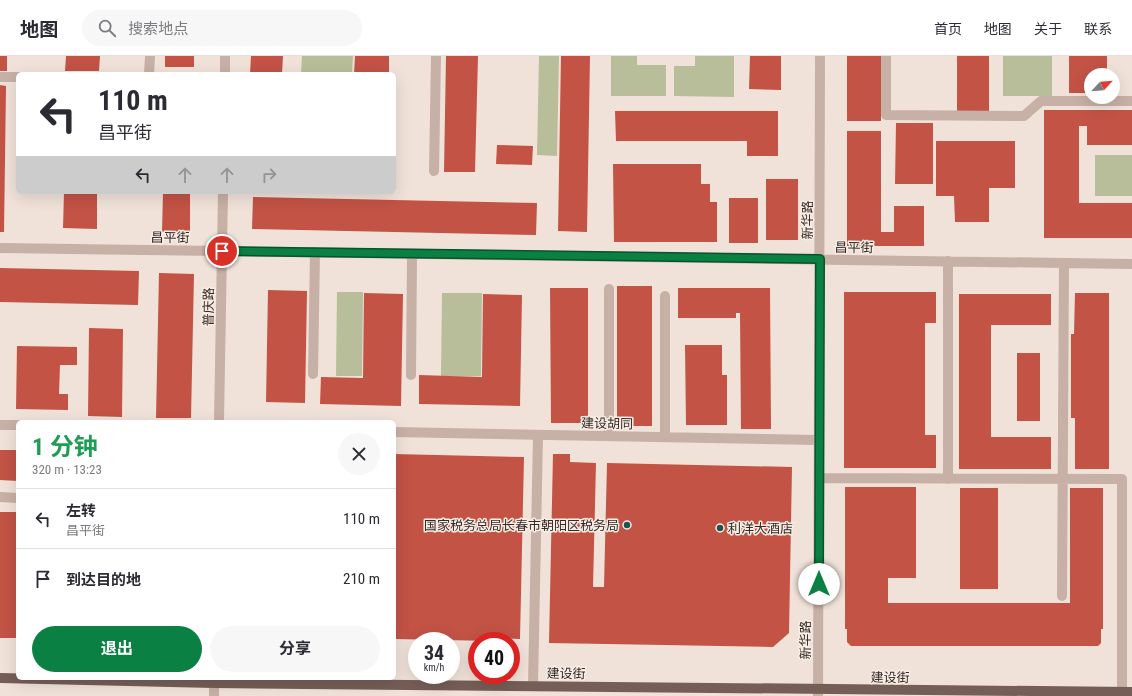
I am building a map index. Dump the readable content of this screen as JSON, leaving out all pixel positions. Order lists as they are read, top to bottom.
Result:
{
  "streets": {
    "main road": ["建设街"],
    "street": [
      "新华路",
      "昌平街",
      "普庆路",
      "建设胡同"
    ]
  },
  "crossings": [
    ["新华路", "昌平街"],
    ["新华路", "建设胡同"],
    ["新华路", "建设街"],
    ["昌平街", "普庆路"]
  ],
  "places": ["国家税务总局长春市朝阳区税务局", "利洋大酒店"],
  "north": "top right",
  "page": {
    "header": "地图",
    "search": "搜索地点",
    "nav": [
      "首页",
      "地图",
      "关于",
      "联系"
    ],
    "turn": ["110 m", "昌平街"],
    "heading": ["1 分钟", "320 m · 13:23"],
    "list": [
      {
        "name": "左转",
        "note": "昌平街",
        "value": "110 m"
      },
      {
        "name": "到达目的地",
        "value": "210 m"
      }
    ],
    "buttons": ["退出", "分享"],
    "speed": "34 km/h",
    "limit": "40"
  }
}
